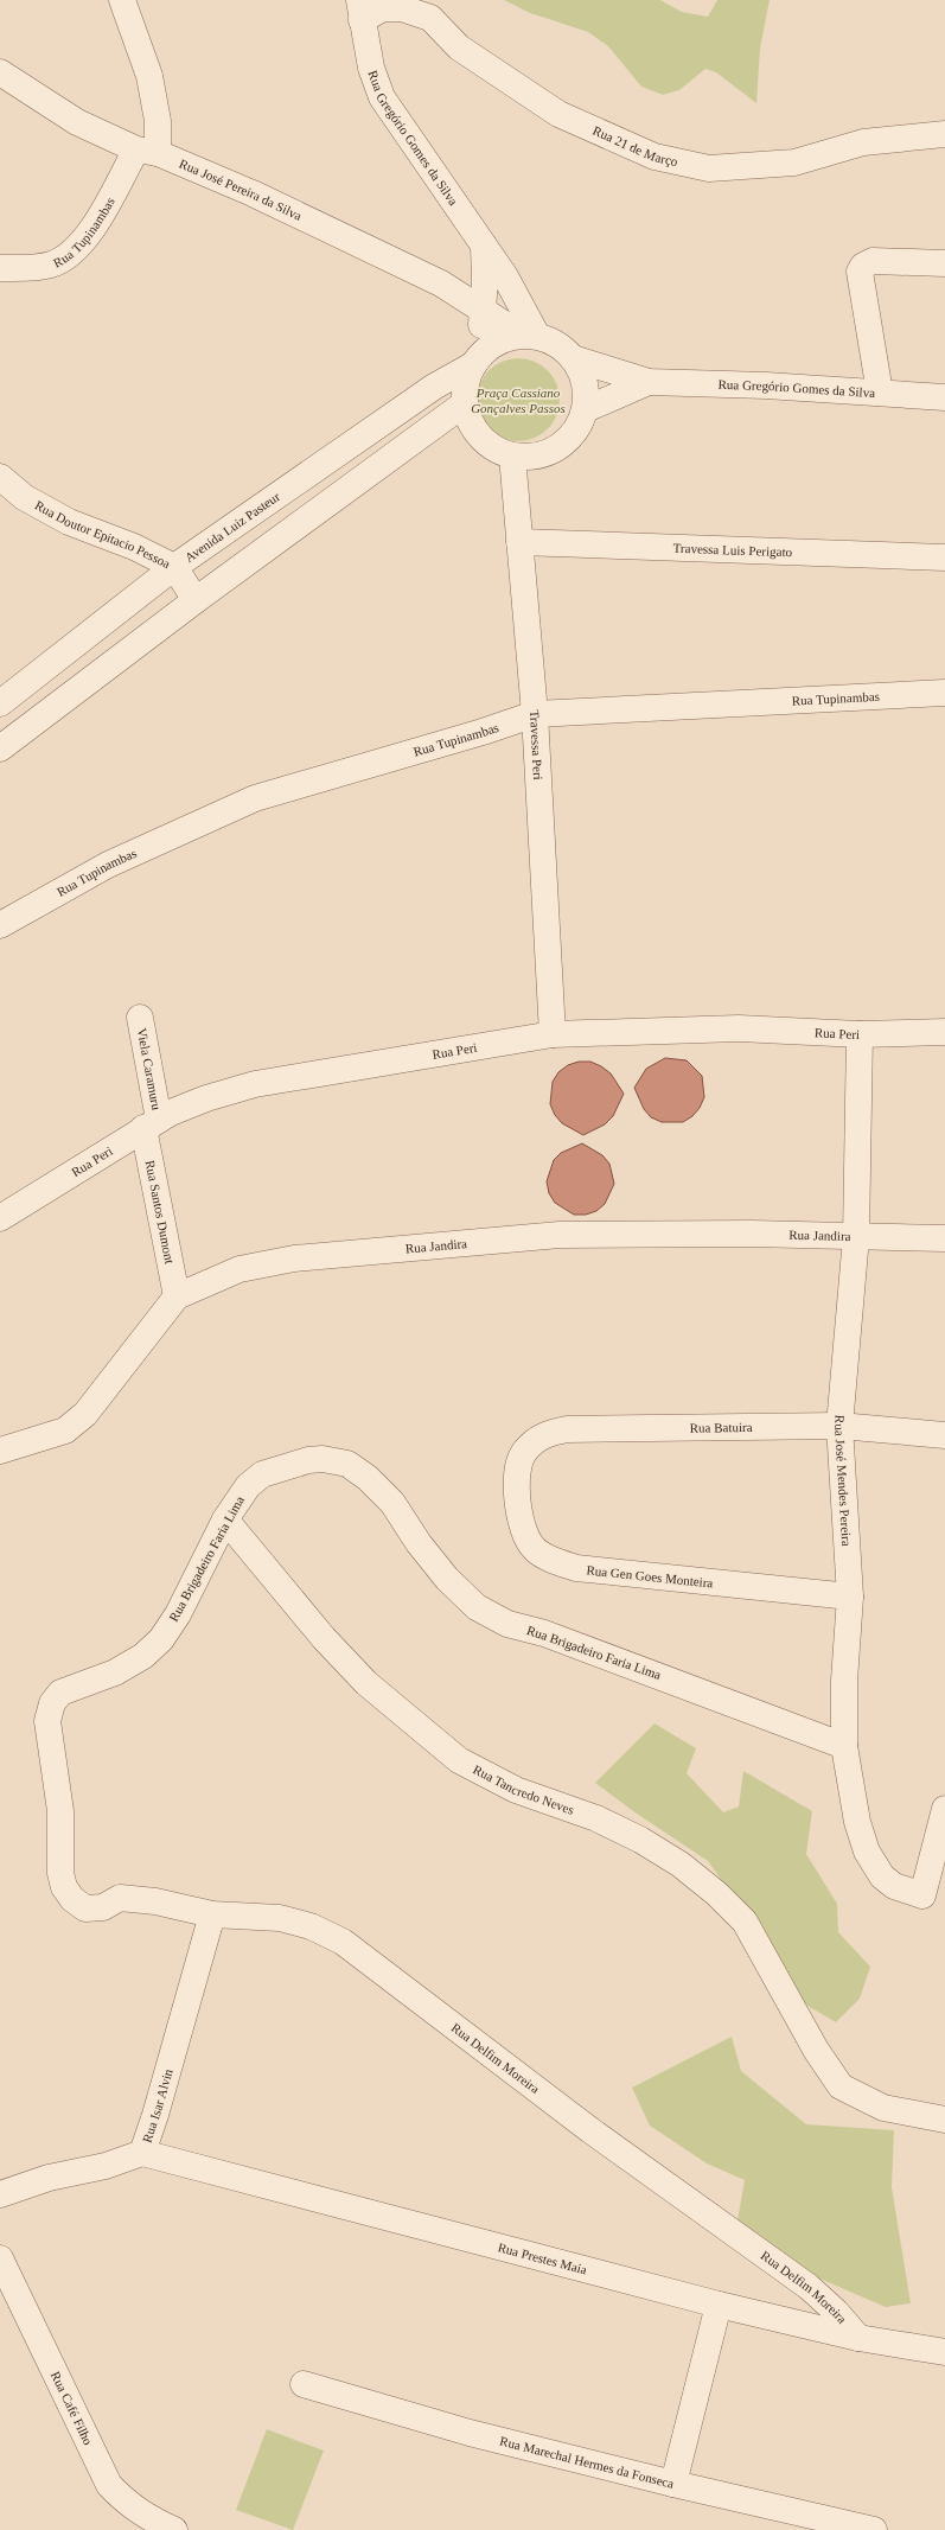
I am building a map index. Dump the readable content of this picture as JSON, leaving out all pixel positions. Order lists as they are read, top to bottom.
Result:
{
  "streets": {
    "street": [
      "Rua Gregório Gomes da Silva",
      "Rua 21 de Março",
      "Rua José Pereira da Silva",
      "Rua Tupinambas",
      "Avenida Luiz Pasteur",
      "Rua Doutor Epitacio Pessoa",
      "Travessa Luis Perigato",
      "Travessa Peri",
      "Rua Peri",
      "Viela Caramuru",
      "Rua Santos Dumont",
      "Rua Jandira",
      "Rua Batuira",
      "Rua José Mendes Pereira",
      "Rua Brigadeiro Faria Lima",
      "Rua Gen Goes Monteira",
      "Rua Tancredo Neves",
      "Rua Delfim Moreira",
      "Rua Isar Alvin",
      "Rua Prestes Maia",
      "Rua Café Filho",
      "Rua Marechal Hermes da Fonseca"
    ]
  },
  "crossings": [
    ["Rua Gregório Gomes da Silva", "Rua 21 de Março"],
    ["Rua Gregório Gomes da Silva", "Rua José Pereira da Silva"],
    ["Rua Gregório Gomes da Silva", "Avenida Luiz Pasteur"],
    ["Rua Gregório Gomes da Silva", "Travessa Peri"],
    ["Rua José Pereira da Silva", "Rua Tupinambas"],
    ["Rua José Pereira da Silva", "Avenida Luiz Pasteur"],
    ["Rua José Pereira da Silva", "Travessa Peri"],
    ["Rua Tupinambas", "Travessa Peri"],
    ["Avenida Luiz Pasteur", "Rua Doutor Epitacio Pessoa"],
    ["Avenida Luiz Pasteur", "Travessa Peri"],
    ["Travessa Luis Perigato", "Travessa Peri"],
    ["Travessa Peri", "Rua Peri"],
    ["Rua Peri", "Viela Caramuru"],
    ["Rua Peri", "Rua Santos Dumont"],
    ["Rua Peri", "Rua José Mendes Pereira"],
    ["Viela Caramuru", "Rua Santos Dumont"],
    ["Rua Santos Dumont", "Rua Jandira"],
    ["Rua Jandira", "Rua José Mendes Pereira"],
    ["Rua Batuira", "Rua José Mendes Pereira"],
    ["Rua Batuira", "Rua Gen Goes Monteira"],
    ["Rua José Mendes Pereira", "Rua Brigadeiro Faria Lima"],
    ["Rua José Mendes Pereira", "Rua Gen Goes Monteira"],
    ["Rua Brigadeiro Faria Lima", "Rua Tancredo Neves"],
    ["Rua Brigadeiro Faria Lima", "Rua Delfim Moreira"],
    ["Rua Delfim Moreira", "Rua Isar Alvin"],
    ["Rua Delfim Moreira", "Rua Prestes Maia"],
    ["Rua Isar Alvin", "Rua Prestes Maia"]
  ],
  "parks": ["Praça Cassiano Gonçalves Passos"]
}
